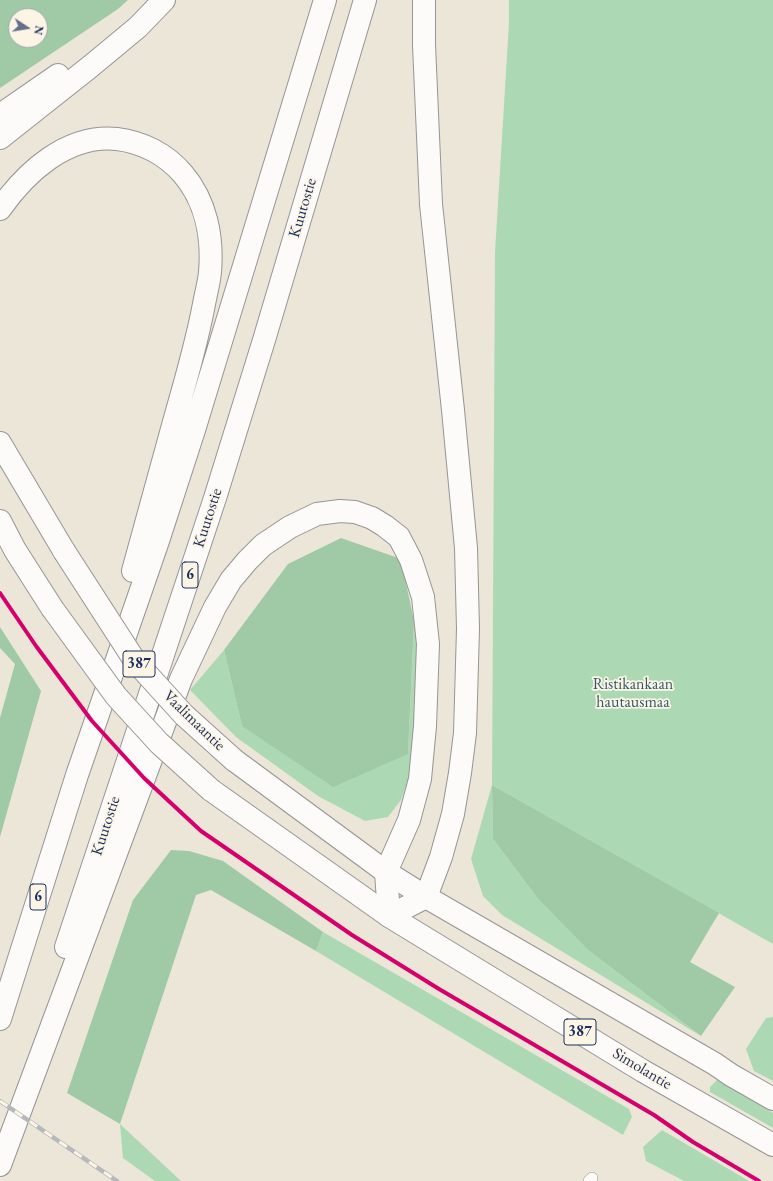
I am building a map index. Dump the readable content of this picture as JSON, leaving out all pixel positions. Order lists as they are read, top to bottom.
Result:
{
  "streets": {
    "main road": [
      "Kuutostie",
      "6",
      "387",
      "Vaalimaantie",
      "Simolantie"
    ]
  },
  "crossings": [
    ["387", "Simolantie"]
  ],
  "parks": ["Ristikankaan hautausmaa"],
  "north": "right"
}
